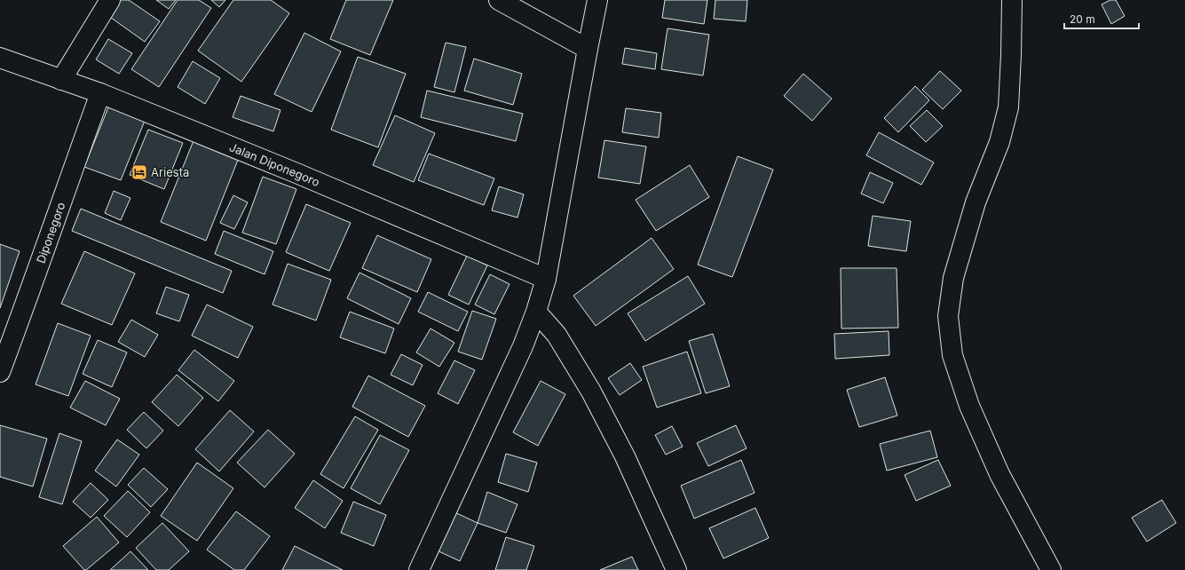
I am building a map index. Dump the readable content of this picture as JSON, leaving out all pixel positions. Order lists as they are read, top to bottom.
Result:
{
  "streets": {
    "street": ["Jalan Diponegoro", "Diponegoro"]
  },
  "crossings": [
    ["Jalan Diponegoro", "Diponegoro"]
  ],
  "places": {
    "hotel": ["Ariesta"]
  },
  "scale_bar": "20 m"
}
